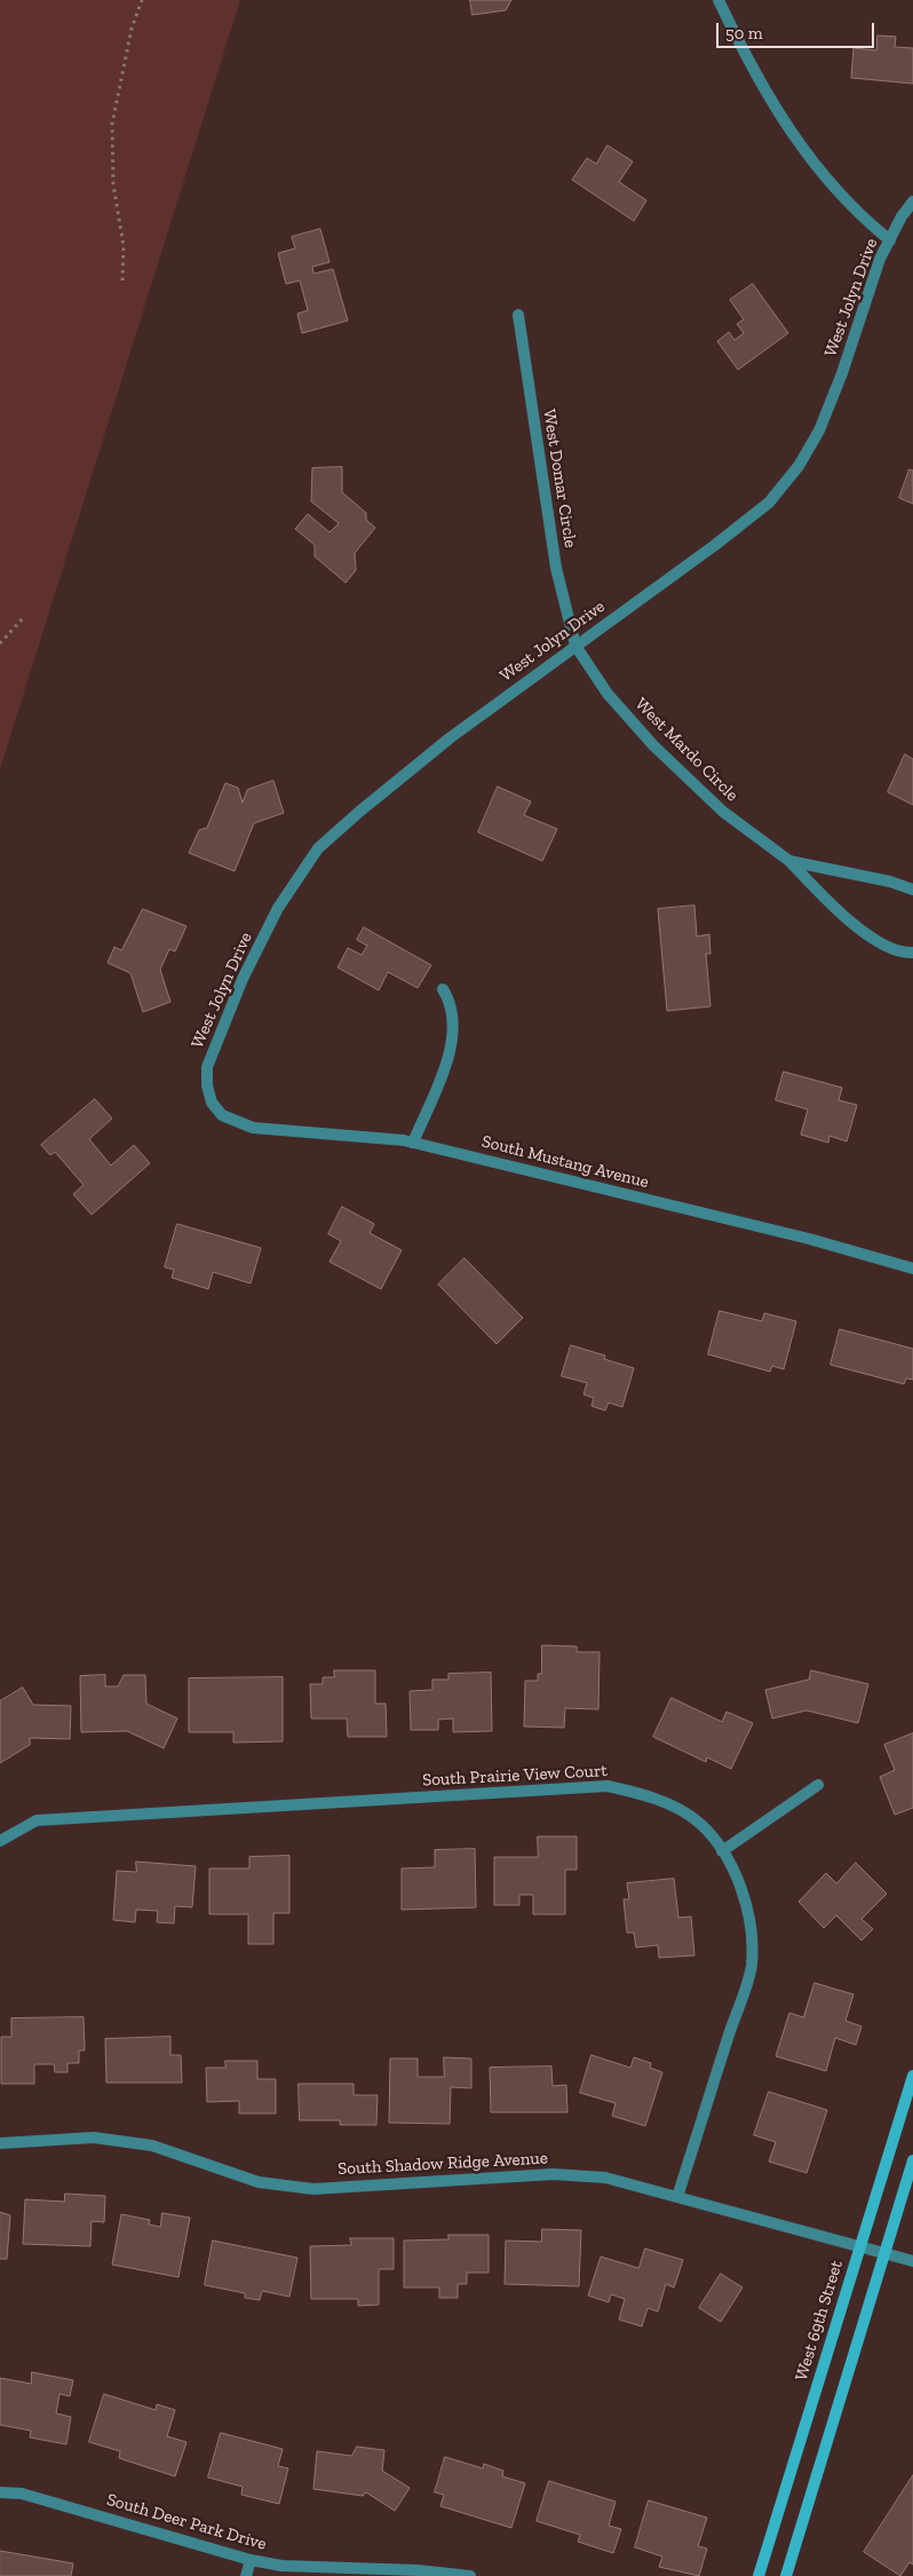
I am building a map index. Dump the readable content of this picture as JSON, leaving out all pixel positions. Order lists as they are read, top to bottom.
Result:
{
  "streets": {
    "main road": ["West 69th Street"],
    "street": [
      "West Jolyn Drive",
      "West Domar Circle",
      "West Mardo Circle",
      "South Mustang Avenue",
      "South Prairie View Court",
      "South Shadow Ridge Avenue",
      "South Deer Park Drive"
    ]
  },
  "crossings": [
    ["West Jolyn Drive", "West Domar Circle"],
    ["West Jolyn Drive", "West Mardo Circle"],
    ["West Jolyn Drive", "South Mustang Avenue"],
    ["West Domar Circle", "West Mardo Circle"],
    ["South Prairie View Court", "South Shadow Ridge Avenue"],
    ["South Shadow Ridge Avenue", "West 69th Street"]
  ],
  "scale_bar": "50 m"
}
